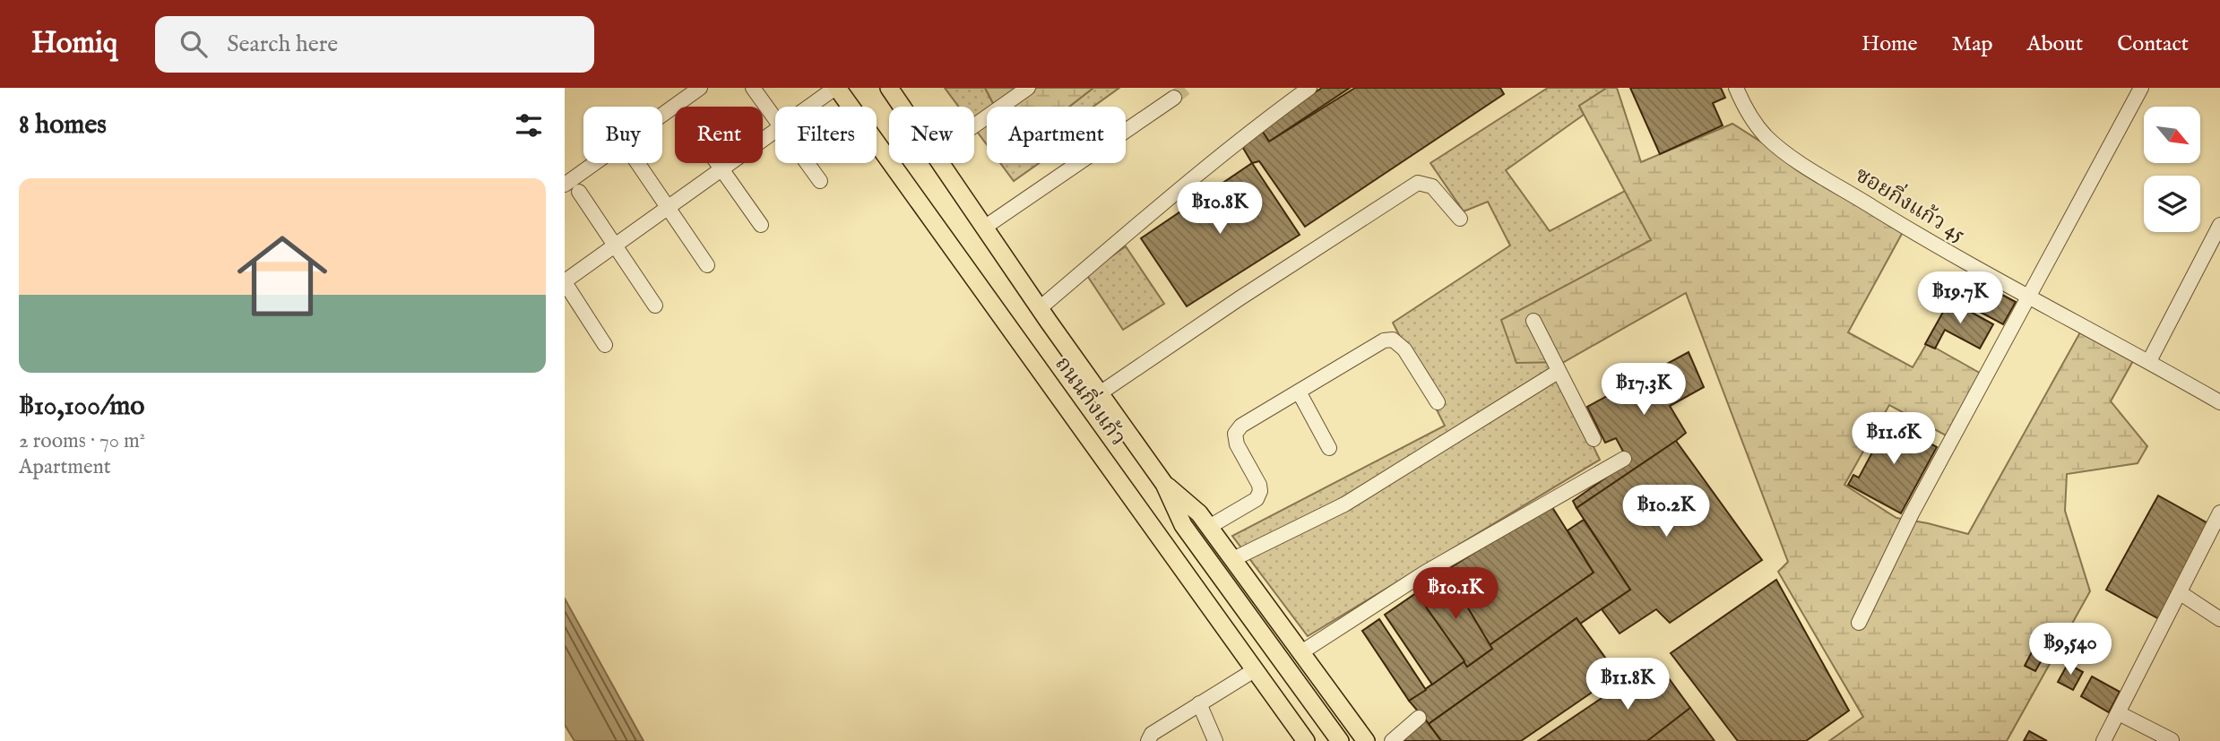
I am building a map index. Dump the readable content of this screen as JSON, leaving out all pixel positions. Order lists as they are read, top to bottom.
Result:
{
  "streets": {
    "main road": ["ถนนกิ่งแก้ว"],
    "street": ["ซอยกิ่งแก้ว 45"]
  },
  "north": "bottom right",
  "page": {
    "header": "Homiq",
    "search": "Search here",
    "nav": [
      "Home",
      "Map",
      "About",
      "Contact"
    ],
    "heading": "8 homes",
    "chip": [
      "Buy",
      "Rent",
      "Filters",
      "New",
      "Apartment"
    ],
    "list": [
      {
        "name": "฿10,100/mo",
        "note": "2 rooms · 70 m² · Apartment"
      }
    ],
    "price": [
      "฿10.8K",
      "฿19.7K",
      "฿17.3K",
      "฿11.6K",
      "฿10.2K",
      "฿10.1K",
      "฿9,540",
      "฿11.8K"
    ]
  }
}
